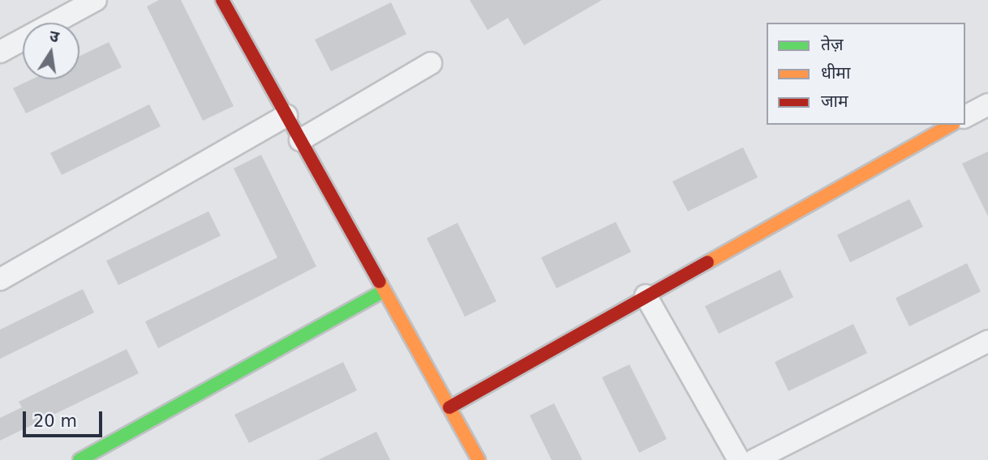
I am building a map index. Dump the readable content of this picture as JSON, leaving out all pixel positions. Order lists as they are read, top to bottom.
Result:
{
  "legend": ["तेज़", "धीमा", "जाम"],
  "scale_bar": "20 m",
  "north": "top"
}
